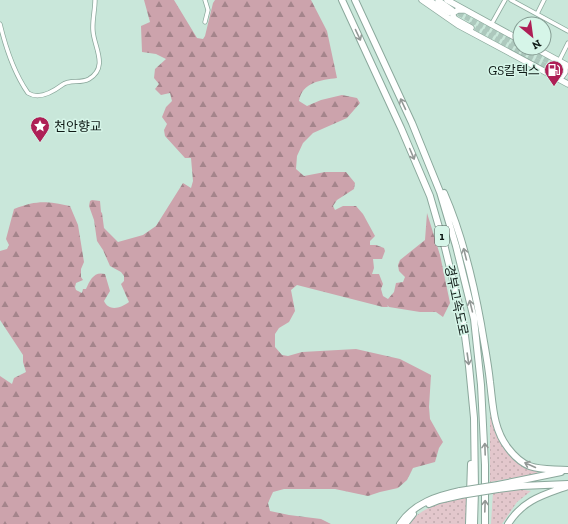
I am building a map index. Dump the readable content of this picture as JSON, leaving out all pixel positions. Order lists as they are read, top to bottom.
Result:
{
  "streets": {
    "highway": ["1", "경부고속도로"]
  },
  "places": {
    "fuel station": ["GS칼텍스"],
    "place": ["천안향교"]
  },
  "north": "bottom right"
}
